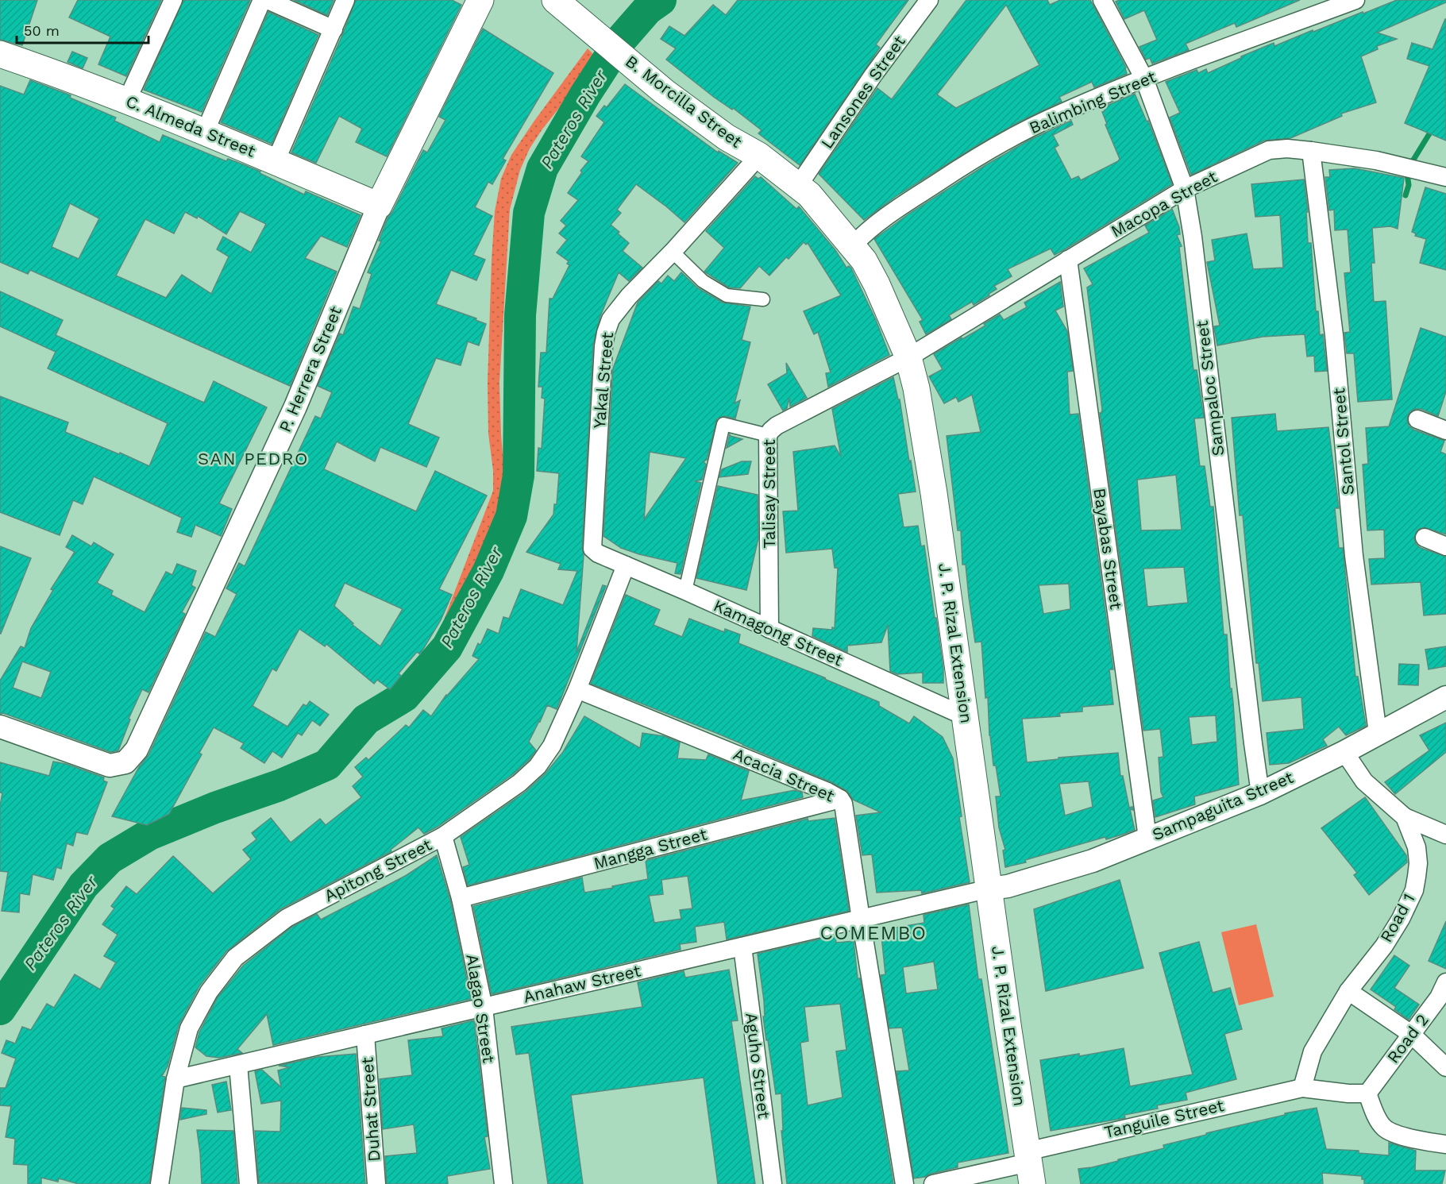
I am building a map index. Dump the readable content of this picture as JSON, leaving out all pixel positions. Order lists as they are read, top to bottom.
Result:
{
  "streets": {
    "main road": [
      "B. Morcilla Street",
      "C. Almeda Street",
      "P. Herrera Street",
      "J. P. Rizal Extension"
    ],
    "street": [
      "Lansones Street",
      "Balimbing Street",
      "Macopa Street",
      "Yakal Street",
      "Sampaloc Street",
      "Santol Street",
      "Talisay Street",
      "Bayabas Street",
      "Kamagong Street",
      "Acacia Street",
      "Sampaguita Street",
      "Mangga Street",
      "Apitong Street",
      "Road 1",
      "Anahaw Street",
      "Alagao Street",
      "Road 2",
      "Aguho Street",
      "Duhat Street",
      "Tanguile Street"
    ]
  },
  "crossings": [
    ["Lansones Street", "J. P. Rizal Extension"],
    ["B. Morcilla Street", "Yakal Street"],
    ["B. Morcilla Street", "J. P. Rizal Extension"],
    ["Balimbing Street", "Sampaloc Street"],
    ["Balimbing Street", "J. P. Rizal Extension"],
    ["C. Almeda Street", "P. Herrera Street"],
    ["Macopa Street", "Sampaloc Street"],
    ["Macopa Street", "Santol Street"],
    ["Macopa Street", "Talisay Street"],
    ["Macopa Street", "Bayabas Street"],
    ["Macopa Street", "J. P. Rizal Extension"],
    ["Yakal Street", "Kamagong Street"],
    ["Yakal Street", "J. P. Rizal Extension"],
    ["Sampaloc Street", "Sampaguita Street"],
    ["Santol Street", "Sampaguita Street"],
    ["Talisay Street", "Kamagong Street"],
    ["Talisay Street", "J. P. Rizal Extension"],
    ["Bayabas Street", "Sampaguita Street"],
    ["Kamagong Street", "J. P. Rizal Extension"],
    ["Kamagong Street", "Apitong Street"],
    ["J. P. Rizal Extension", "Sampaguita Street"],
    ["J. P. Rizal Extension", "Anahaw Street"],
    ["J. P. Rizal Extension", "Tanguile Street"],
    ["Acacia Street", "Mangga Street"],
    ["Acacia Street", "Apitong Street"],
    ["Acacia Street", "Anahaw Street"],
    ["Sampaguita Street", "Road 1"],
    ["Sampaguita Street", "Anahaw Street"],
    ["Mangga Street", "Alagao Street"],
    ["Apitong Street", "Anahaw Street"],
    ["Apitong Street", "Alagao Street"],
    ["Road 1", "Tanguile Street"],
    ["Anahaw Street", "Alagao Street"],
    ["Anahaw Street", "Aguho Street"],
    ["Anahaw Street", "Duhat Street"],
    ["Road 2", "Tanguile Street"]
  ],
  "districts": ["SAN PEDRO", "COMEMBO"],
  "water": ["Pateros River"],
  "scale_bar": "50 m"
}
